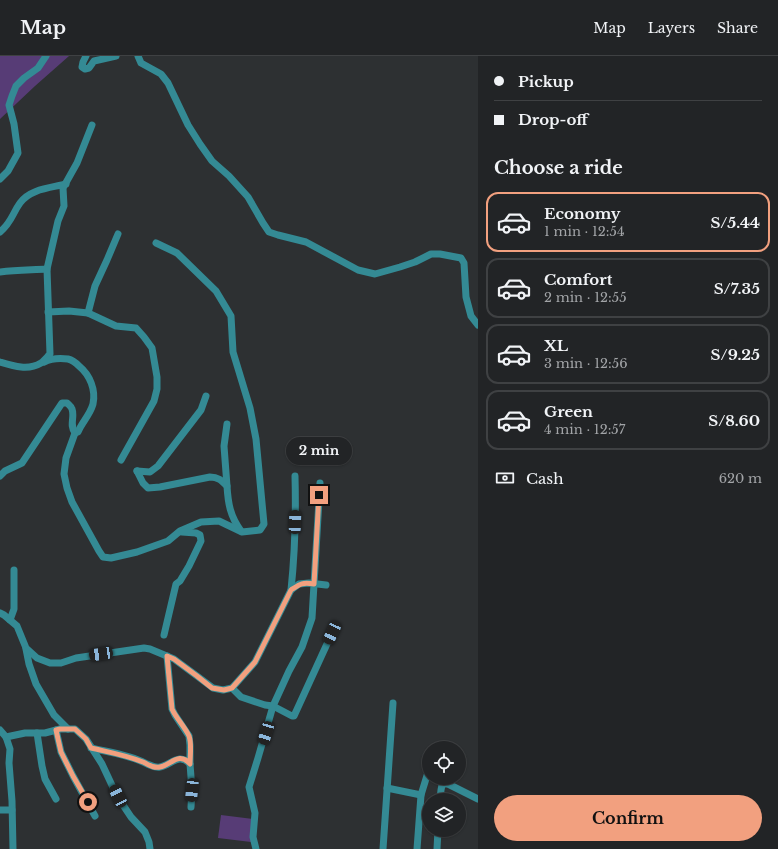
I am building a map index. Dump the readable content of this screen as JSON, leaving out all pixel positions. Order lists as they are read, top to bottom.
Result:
{
  "page": {
    "header": "Map",
    "nav": ["Map", "Layers", "Share"],
    "banner": ["Pickup", "Drop-off"],
    "heading": "Choose a ride",
    "list": [
      {
        "name": "Economy",
        "note": "1 min · 12:54",
        "value": "S/5.44"
      },
      {
        "name": "Comfort",
        "note": "2 min · 12:55",
        "value": "S/7.35"
      },
      {
        "name": "XL",
        "note": "3 min · 12:56",
        "value": "S/9.25"
      },
      {
        "name": "Green",
        "note": "4 min · 12:57",
        "value": "S/8.60"
      }
    ],
    "bubble": "2 min",
    "pay": ["Cash", "620 m"],
    "buttons": "Confirm"
  }
}
